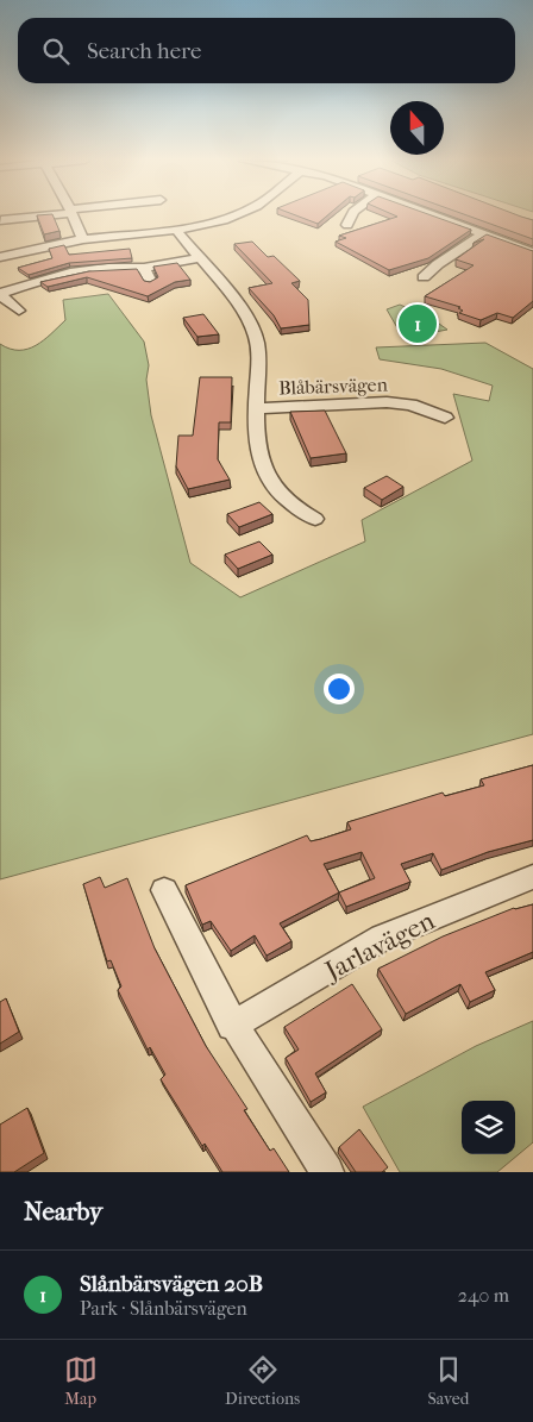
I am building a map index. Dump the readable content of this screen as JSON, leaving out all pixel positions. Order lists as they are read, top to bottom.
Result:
{
  "streets": {
    "street": ["Blåbärsvägen", "Jarlavägen"]
  },
  "north": "top",
  "page": {
    "search": "Search here",
    "pins": "1",
    "heading": "Nearby",
    "list": [
      {
        "mark": "1",
        "name": "Slånbärsvägen 20B",
        "note": "Park · Slånbärsvägen",
        "value": "240 m"
      }
    ],
    "nav": ["Map", "Directions", "Saved"]
  }
}
